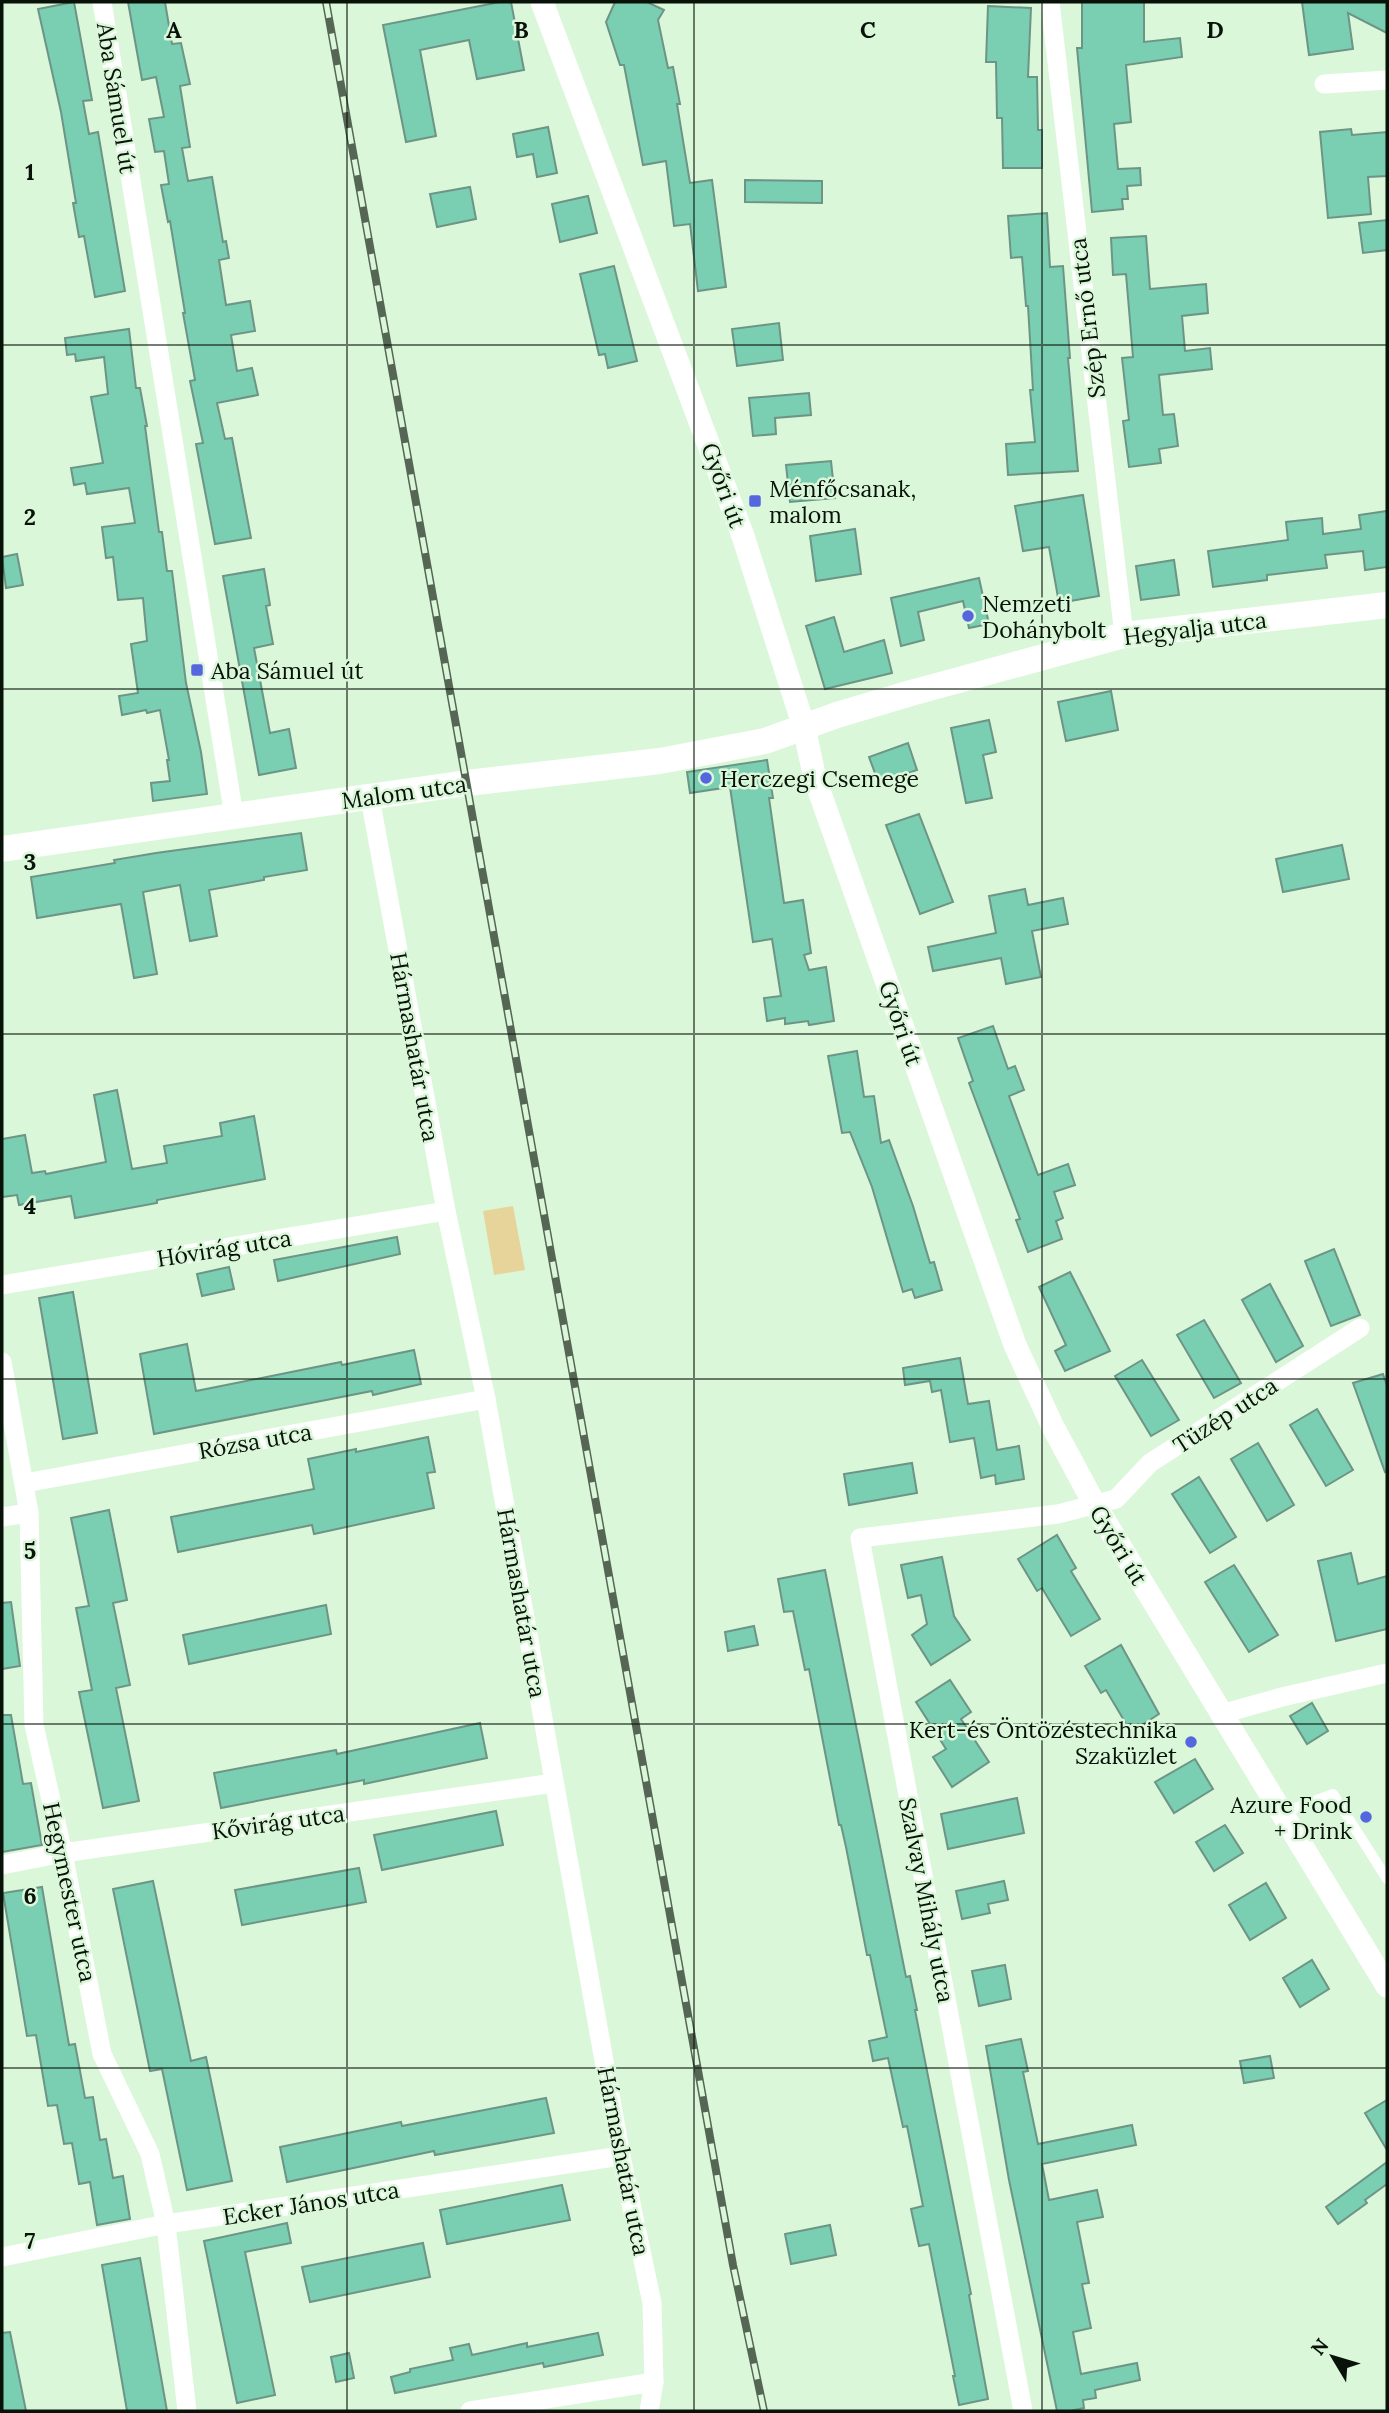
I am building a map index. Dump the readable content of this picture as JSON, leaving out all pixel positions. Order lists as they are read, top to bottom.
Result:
{
  "streets": {
    "main road": ["Hegyalja utca", "Malom utca"],
    "street": [
      "Aba Sámuel út",
      "Szép Ernő utca",
      "Győri út",
      "Hármashatár utca",
      "Hóvirág utca",
      "Tüzép utca",
      "Rózsa utca",
      "Kővirág utca",
      "Hegymester utca",
      "Szalvay Mihály utca",
      "Ecker János utca"
    ]
  },
  "crossings": [
    ["Aba Sámuel út", "Malom utca"],
    ["Szép Ernő utca", "Hegyalja utca"],
    ["Győri út", "Hegyalja utca"],
    ["Győri út", "Malom utca"],
    ["Győri út", "Tüzép utca"],
    ["Győri út", "Szalvay Mihály utca"],
    ["Hegyalja utca", "Malom utca"],
    ["Malom utca", "Hármashatár utca"],
    ["Hármashatár utca", "Hóvirág utca"],
    ["Hármashatár utca", "Rózsa utca"],
    ["Hármashatár utca", "Kővirág utca"],
    ["Hármashatár utca", "Ecker János utca"],
    ["Tüzép utca", "Szalvay Mihály utca"],
    ["Rózsa utca", "Hegymester utca"],
    ["Kővirág utca", "Hegymester utca"],
    ["Hegymester utca", "Ecker János utca"]
  ],
  "places": {
    "transit": ["Ménfőcsanak, malom", "Aba Sámuel út"],
    "other": [
      "Nemzeti Dohánybolt",
      "Herczegi Csemege",
      "Kert-és Öntözéstechnika Szaküzlet",
      "Azure Food + Drink"
    ]
  },
  "north": "top left",
  "grid": {
    "columns": [
      "A",
      "B",
      "C",
      "D"
    ],
    "rows": [
      "1",
      "2",
      "3",
      "4",
      "5",
      "6",
      "7"
    ]
  }
}
